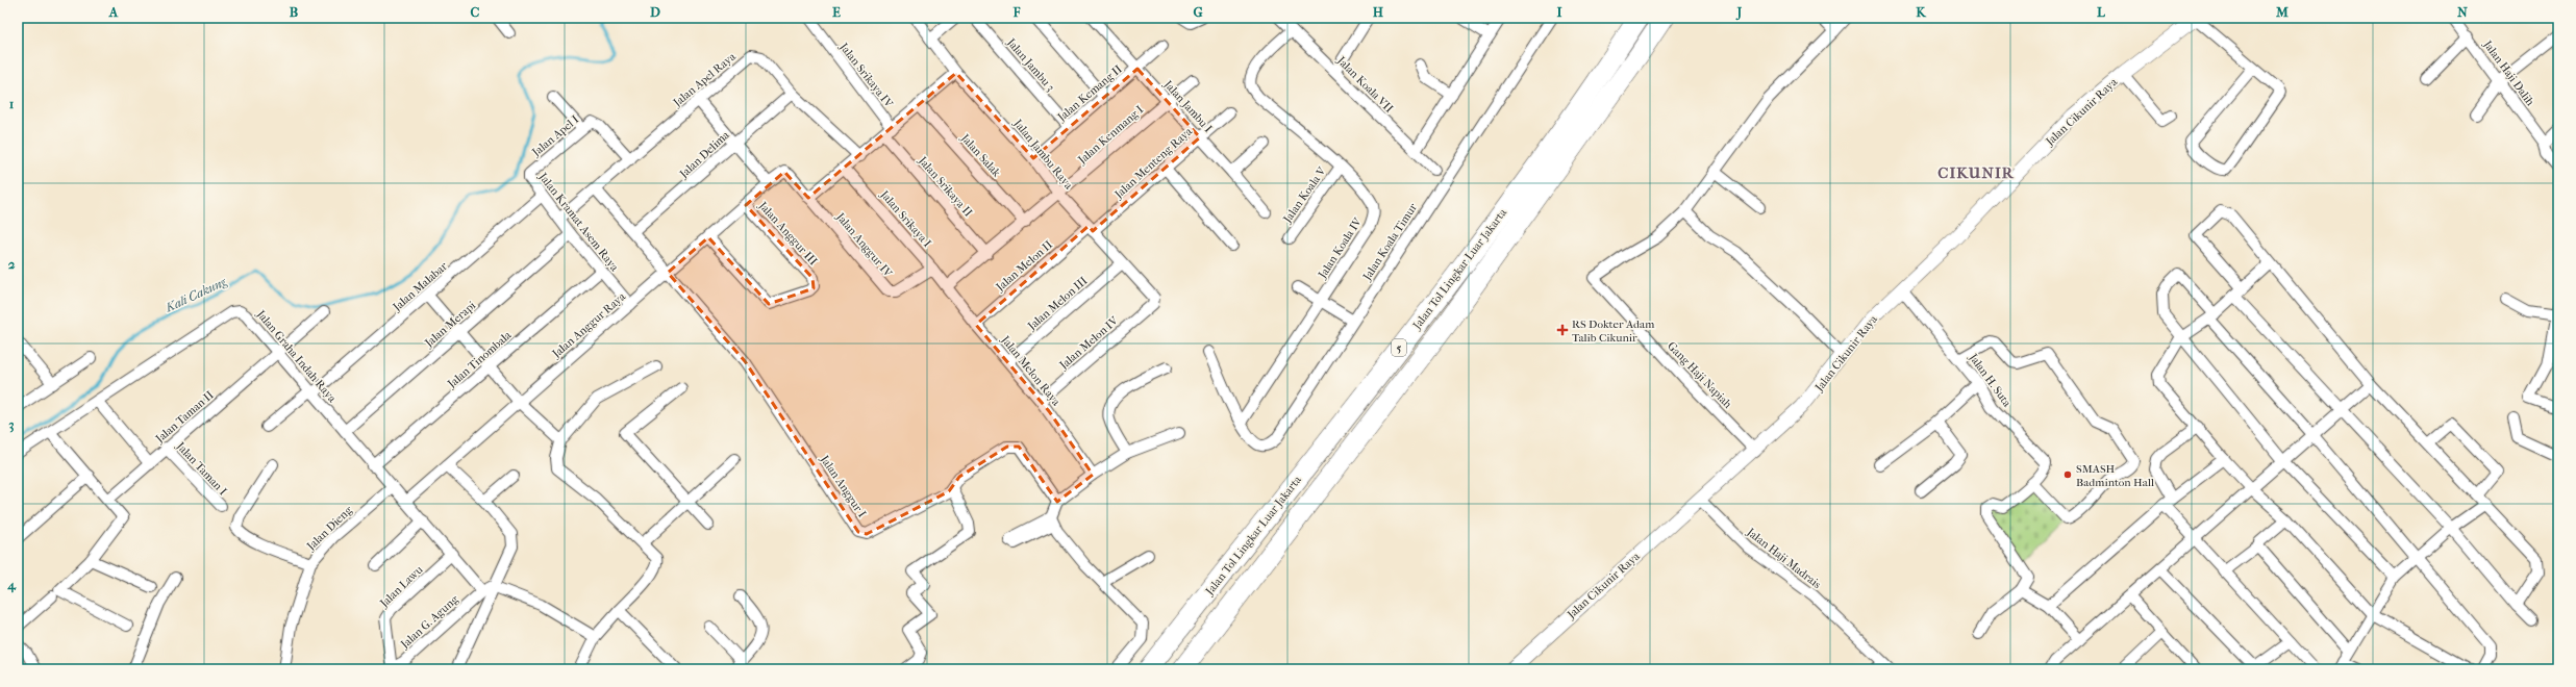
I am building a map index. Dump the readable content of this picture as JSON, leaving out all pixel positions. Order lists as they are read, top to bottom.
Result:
{
  "streets": {
    "highway": ["Jalan Tol Lingkar Luar Jakarta", "5"],
    "street": [
      "Jalan Jambu 3",
      "Jalan Haji Dalih",
      "Jalan Srikaya IV",
      "Jalan Apel Raya",
      "Jalan Koala VII",
      "Jalan Kemang II",
      "Jalan Jambu I",
      "Jalan Cikunir Raya",
      "Jalan Kenmang I",
      "Jalan Apel I",
      "Jalan Delima",
      "Jalan Jambu Raya",
      "Jalan Salak",
      "Jalan Menteng Raya",
      "Jalan Srikaya II",
      "Jalan Koala V",
      "Jalan Srikaya I",
      "Jalan Kramat Asem Raya",
      "Jalan Anggur III",
      "Jalan Koala Timur",
      "Jalan Anggur IV",
      "Jalan Koala IV",
      "Jalan Melon II",
      "Jalan Malabar",
      "Jalan Melon III",
      "Jalan Merapi",
      "Jalan Anggur Raya",
      "Jalan Melon IV",
      "Jalan Graha Indah Raya",
      "Jalan Tinombala",
      "Jalan Melon Raya",
      "Gang Haji Napiah",
      "Jalan H. Suta",
      "Jalan Taman II",
      "Jalan Taman I",
      "Jalan Anggur I",
      "Jalan Dieng",
      "Jalan Haji Madrais",
      "Jalan Lawu",
      "Jalan G. Agung"
    ]
  },
  "crossings": [
    ["Jalan Jambu 3", "Jalan Kemang II"],
    ["Jalan Srikaya IV", "Jalan Srikaya II"],
    ["Jalan Apel Raya", "Jalan Apel I"],
    ["Jalan Apel Raya", "Jalan Delima"],
    ["Jalan Apel Raya", "Jalan Kramat Asem Raya"],
    ["Jalan Apel Raya", "Jalan Anggur I"],
    ["Jalan Koala VII", "Jalan Koala IV"],
    ["Jalan Kemang II", "Jalan Jambu I"],
    ["Jalan Kemang II", "Jalan Jambu Raya"],
    ["Jalan Jambu I", "Jalan Kenmang I"],
    ["Jalan Jambu I", "Jalan Menteng Raya"],
    ["Jalan Cikunir Raya", "Gang Haji Napiah"],
    ["Jalan Cikunir Raya", "Jalan H. Suta"],
    ["Jalan Cikunir Raya", "Jalan Haji Madrais"],
    ["Jalan Kenmang I", "Jalan Jambu Raya"],
    ["Jalan Kenmang I", "Jalan Salak"],
    ["Jalan Kenmang I", "Jalan Srikaya II"],
    ["Jalan Kenmang I", "Jalan Srikaya I"],
    ["Jalan Kenmang I", "Jalan Melon Raya"],
    ["Jalan Apel I", "Jalan Kramat Asem Raya"],
    ["Jalan Delima", "Jalan Anggur I"],
    ["Jalan Jambu Raya", "Jalan Menteng Raya"],
    ["Jalan Jambu Raya", "Jalan Melon II"],
    ["Jalan Jambu Raya", "Jalan Melon III"],
    ["Jalan Jambu Raya", "Jalan Melon IV"],
    ["Jalan Menteng Raya", "Jalan Melon II"],
    ["Jalan Koala V", "Jalan Koala IV"],
    ["Jalan Srikaya I", "Jalan Anggur IV"],
    ["Jalan Srikaya I", "Jalan Melon Raya"],
    ["Jalan Kramat Asem Raya", "Jalan Malabar"],
    ["Jalan Kramat Asem Raya", "Jalan Merapi"],
    ["Jalan Kramat Asem Raya", "Jalan Anggur Raya"],
    ["Jalan Kramat Asem Raya", "Jalan Tinombala"],
    ["Jalan Anggur III", "Jalan Anggur Raya"],
    ["Jalan Koala Timur", "Jalan Koala IV"],
    ["Jalan Anggur IV", "Jalan Anggur Raya"],
    ["Jalan Melon II", "Jalan Melon Raya"],
    ["Jalan Malabar", "Jalan Graha Indah Raya"],
    ["Jalan Melon III", "Jalan Melon Raya"],
    ["Jalan Merapi", "Jalan Graha Indah Raya"],
    ["Jalan Anggur Raya", "Jalan Graha Indah Raya"],
    ["Jalan Anggur Raya", "Jalan Anggur I"],
    ["Jalan Melon IV", "Jalan Melon Raya"],
    ["Jalan Graha Indah Raya", "Jalan Tinombala"],
    ["Jalan Graha Indah Raya", "Jalan Taman II"],
    ["Jalan Graha Indah Raya", "Jalan Dieng"],
    ["Jalan Graha Indah Raya", "Jalan Lawu"],
    ["Jalan Graha Indah Raya", "Jalan G. Agung"],
    ["Jalan Taman II", "Jalan Taman I"],
    ["Jalan Lawu", "Jalan G. Agung"]
  ],
  "districts": ["CIKUNIR"],
  "water": ["Kali Cakung"],
  "places": {
    "health": ["RS Dokter Adam Talib Cikunir"],
    "other": ["SMASH Badminton Hall"]
  },
  "grid": {
    "columns": [
      "A",
      "B",
      "C",
      "D",
      "E",
      "F",
      "G",
      "H",
      "I",
      "J",
      "K",
      "L",
      "M",
      "N"
    ],
    "rows": [
      "1",
      "2",
      "3",
      "4"
    ]
  }
}
